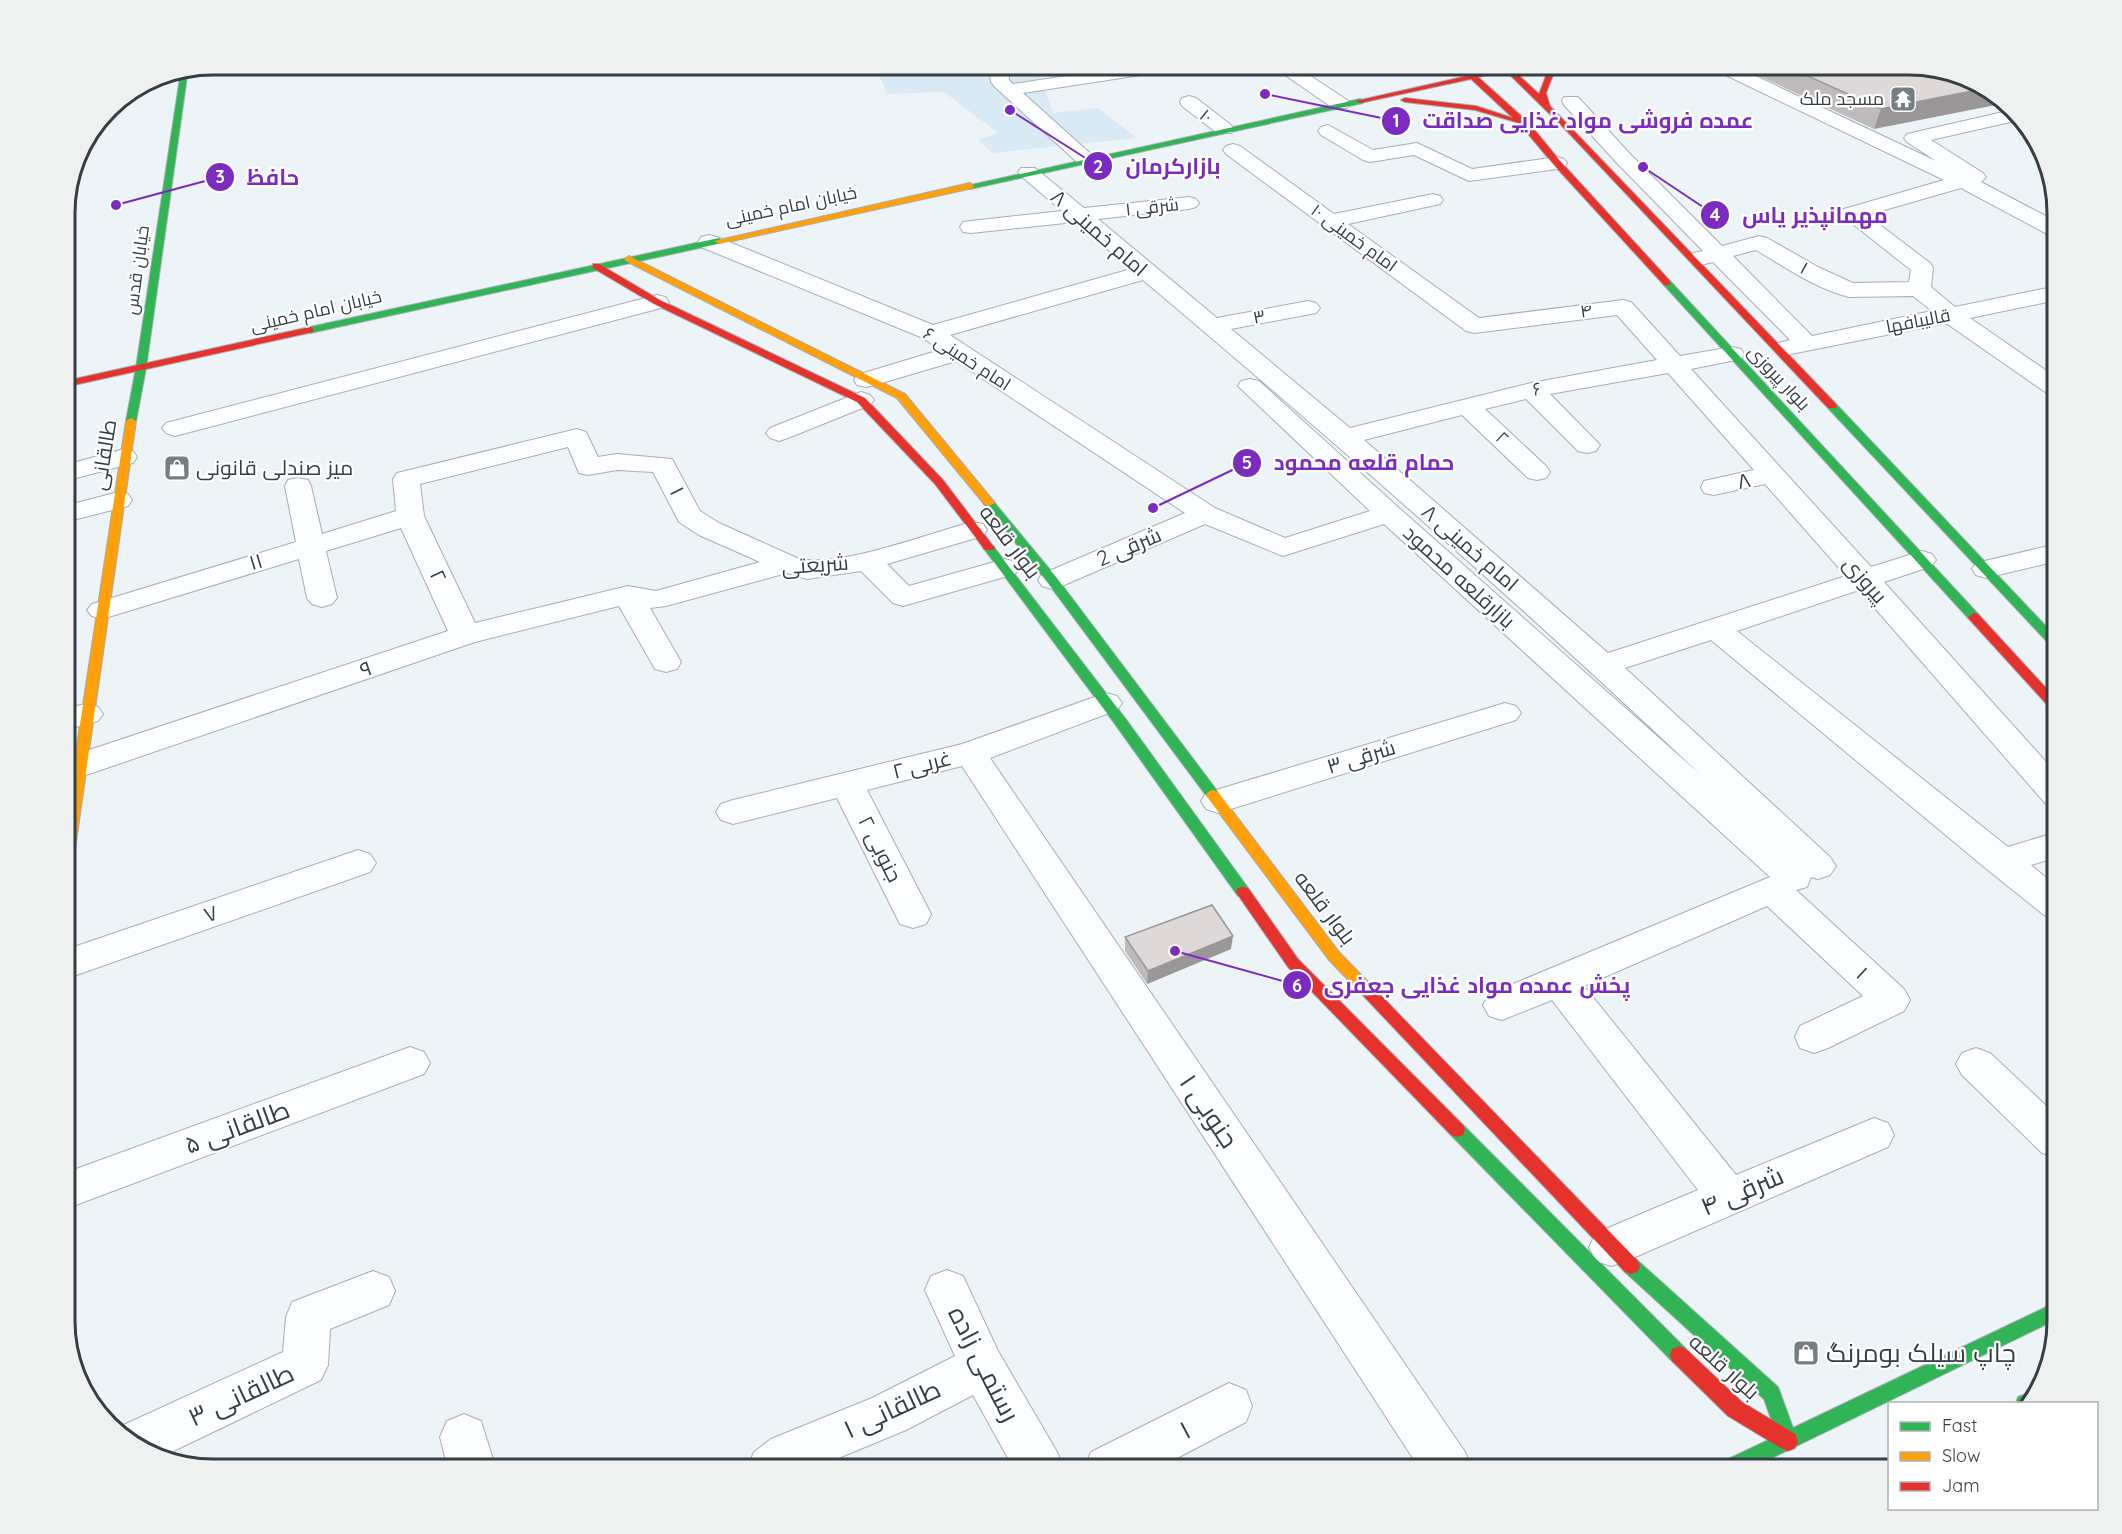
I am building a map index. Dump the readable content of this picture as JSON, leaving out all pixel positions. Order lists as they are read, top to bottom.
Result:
{
  "streets": {
    "main road": [
      "خیابان امام خمینی",
      "خیابان قدس",
      "بلوار پیروزی",
      "طالقانی",
      "بلوار قلعه"
    ],
    "street": [
      "۱۰",
      "۱ شرقی",
      "امام خمینی ۸",
      "امام خمینی ۱۰",
      "۱",
      "۴",
      "۳",
      "قالیبافها",
      "امام خمینی ۶",
      "۶",
      "۲",
      "۸",
      "2 شرقی",
      "۱۱",
      "شریعتی",
      "بازارقلعه محمود",
      "پیروزی",
      "۹",
      "۳ شرقی",
      "۲ غربی",
      "۲ جنوبی",
      "۷",
      "۱ جنوبی",
      "طالقانی ۵",
      "شرقی ۴",
      "رستمی زاده",
      "طالقانی ۳",
      "طالقانی ۱"
    ]
  },
  "crossings": [
    ["۱۰", "خیابان امام خمینی"],
    ["خیابان امام خمینی", "امام خمینی ۸"],
    ["خیابان امام خمینی", "خیابان قدس"],
    ["خیابان امام خمینی", "امام خمینی ۶"],
    ["خیابان امام خمینی", "بلوار پیروزی"],
    ["خیابان امام خمینی", "طالقانی"],
    ["خیابان امام خمینی", "بلوار قلعه"],
    ["۱ شرقی", "امام خمینی ۸"],
    ["امام خمینی ۸", "۱"],
    ["امام خمینی ۸", "۳"],
    ["امام خمینی ۸", "۶"],
    ["امام خمینی ۸", "بازارقلعه محمود"],
    ["امام خمینی ۱۰", "۴"],
    ["۱", "بلوار پیروزی"],
    ["۱", "۲"],
    ["۱", "شریعتی"],
    ["۱", "بازارقلعه محمود"],
    ["خیابان قدس", "طالقانی"],
    ["۴", "۶"],
    ["۴", "پیروزی"],
    ["قالیبافها", "بلوار پیروزی"],
    ["امام خمینی ۶", "2 شرقی"],
    ["امام خمینی ۶", "بازارقلعه محمود"],
    ["بلوار پیروزی", "۶"],
    ["۶", "۲"],
    ["۶", "پیروزی"],
    ["۲", "۱۱"],
    ["۲", "۹"],
    ["طالقانی", "۱۱"],
    ["طالقانی", "۹"],
    ["۸", "پیروزی"],
    ["بلوار قلعه", "2 شرقی"],
    ["بلوار قلعه", "شریعتی"],
    ["بلوار قلعه", "۳ شرقی"],
    ["بلوار قلعه", "۲ غربی"],
    ["بلوار قلعه", "شرقی ۴"],
    ["شریعتی", "۹"],
    ["۲ غربی", "۲ جنوبی"],
    ["۲ غربی", "۱ جنوبی"],
    ["رستمی زاده", "طالقانی ۱"]
  ],
  "places": {
    "other": [
      "عمده فروشی مواد غذایی صداقت",
      "بازارکرمان",
      "مهمانپذیر یاس",
      "حافظ",
      "حمام قلعه محمود",
      "پخش عمده مواد غذایی جعفری"
    ],
    "temple": ["مسجد ملک"],
    "shop": ["میز صندلی قانونی", "چاپ سیلک بومرنگ"]
  },
  "legend": ["Fast", "Slow", "Jam"]
}
